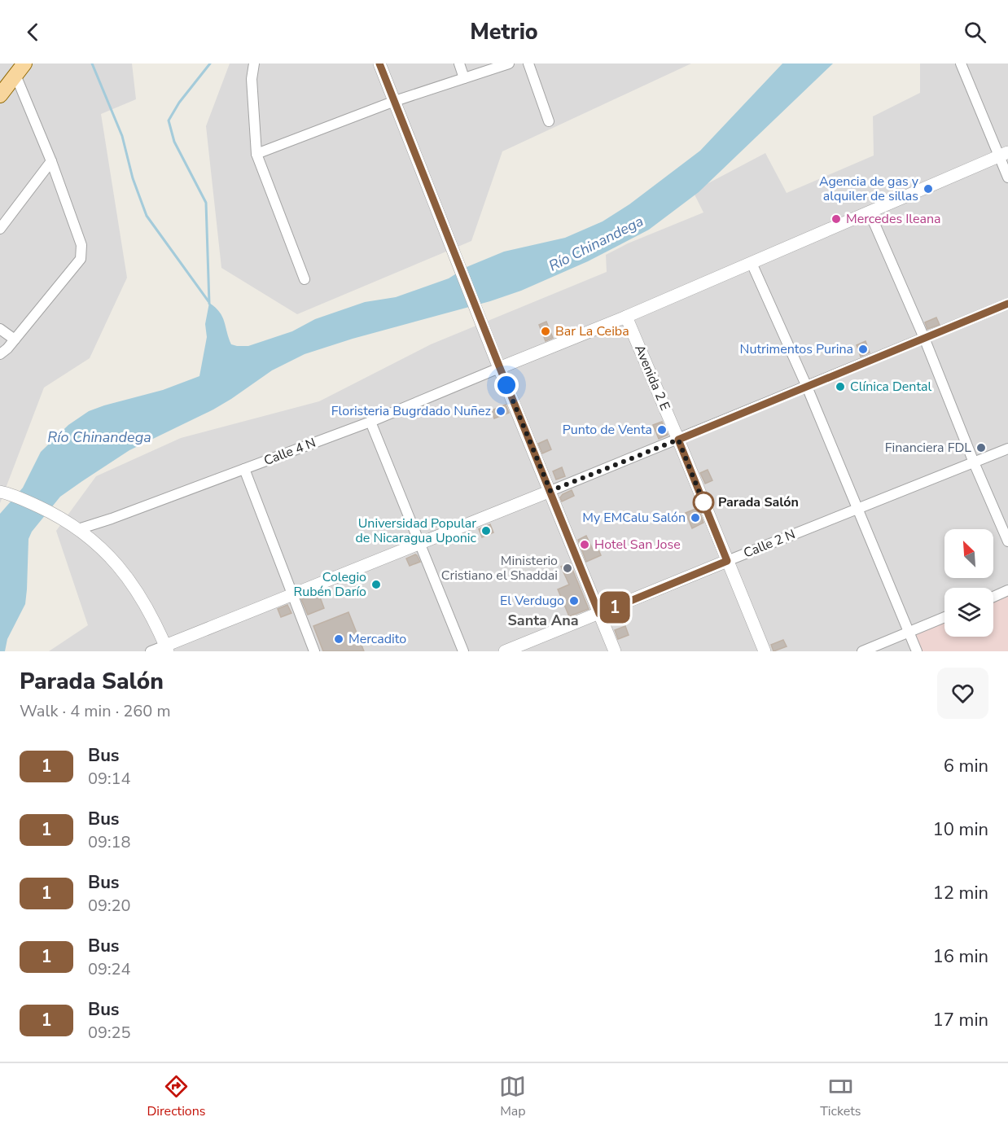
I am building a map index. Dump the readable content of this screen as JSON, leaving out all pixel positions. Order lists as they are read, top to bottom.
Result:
{
  "streets": {
    "street": ["Avenida 2 E", "Calle 4 N", "Calle 2 N"]
  },
  "crossings": [
    ["Avenida 2 E", "Calle 2 N"]
  ],
  "districts": ["Santa Ana"],
  "water": ["Río Chinandega"],
  "places": [
    "Agencia de gas y alquiler de sillas",
    "Mercedes Ileana",
    "Bar La Ceiba",
    "Nutrimentos Purina",
    "Clínica Dental",
    "Floristeria Bugrdado Nuñez",
    "Punto de Venta",
    "Financiera FDL",
    "Parada Salón",
    "My EMCalu Salón",
    "Universidad Popular de Nicaragua Uponic",
    "Hotel San Jose",
    "Ministerio Cristiano el Shaddai",
    "Colegio Rubén Darío",
    "El Verdugo",
    "Mercadito"
  ],
  "lines": ["bus line 1"],
  "north": "top left",
  "page": {
    "header": "Metrio",
    "on_map": "1",
    "heading": ["Parada Salón", "Walk · 4 min · 260 m"],
    "list": [
      {
        "mark": "1",
        "name": "Bus",
        "note": "09:14",
        "value": "6 min"
      },
      {
        "mark": "1",
        "name": "Bus",
        "note": "09:18",
        "value": "10 min"
      },
      {
        "mark": "1",
        "name": "Bus",
        "note": "09:20",
        "value": "12 min"
      },
      {
        "mark": "1",
        "name": "Bus",
        "note": "09:24",
        "value": "16 min"
      },
      {
        "mark": "1",
        "name": "Bus",
        "note": "09:25",
        "value": "17 min"
      }
    ],
    "tabs": ["Directions", "Map", "Tickets"]
  }
}
